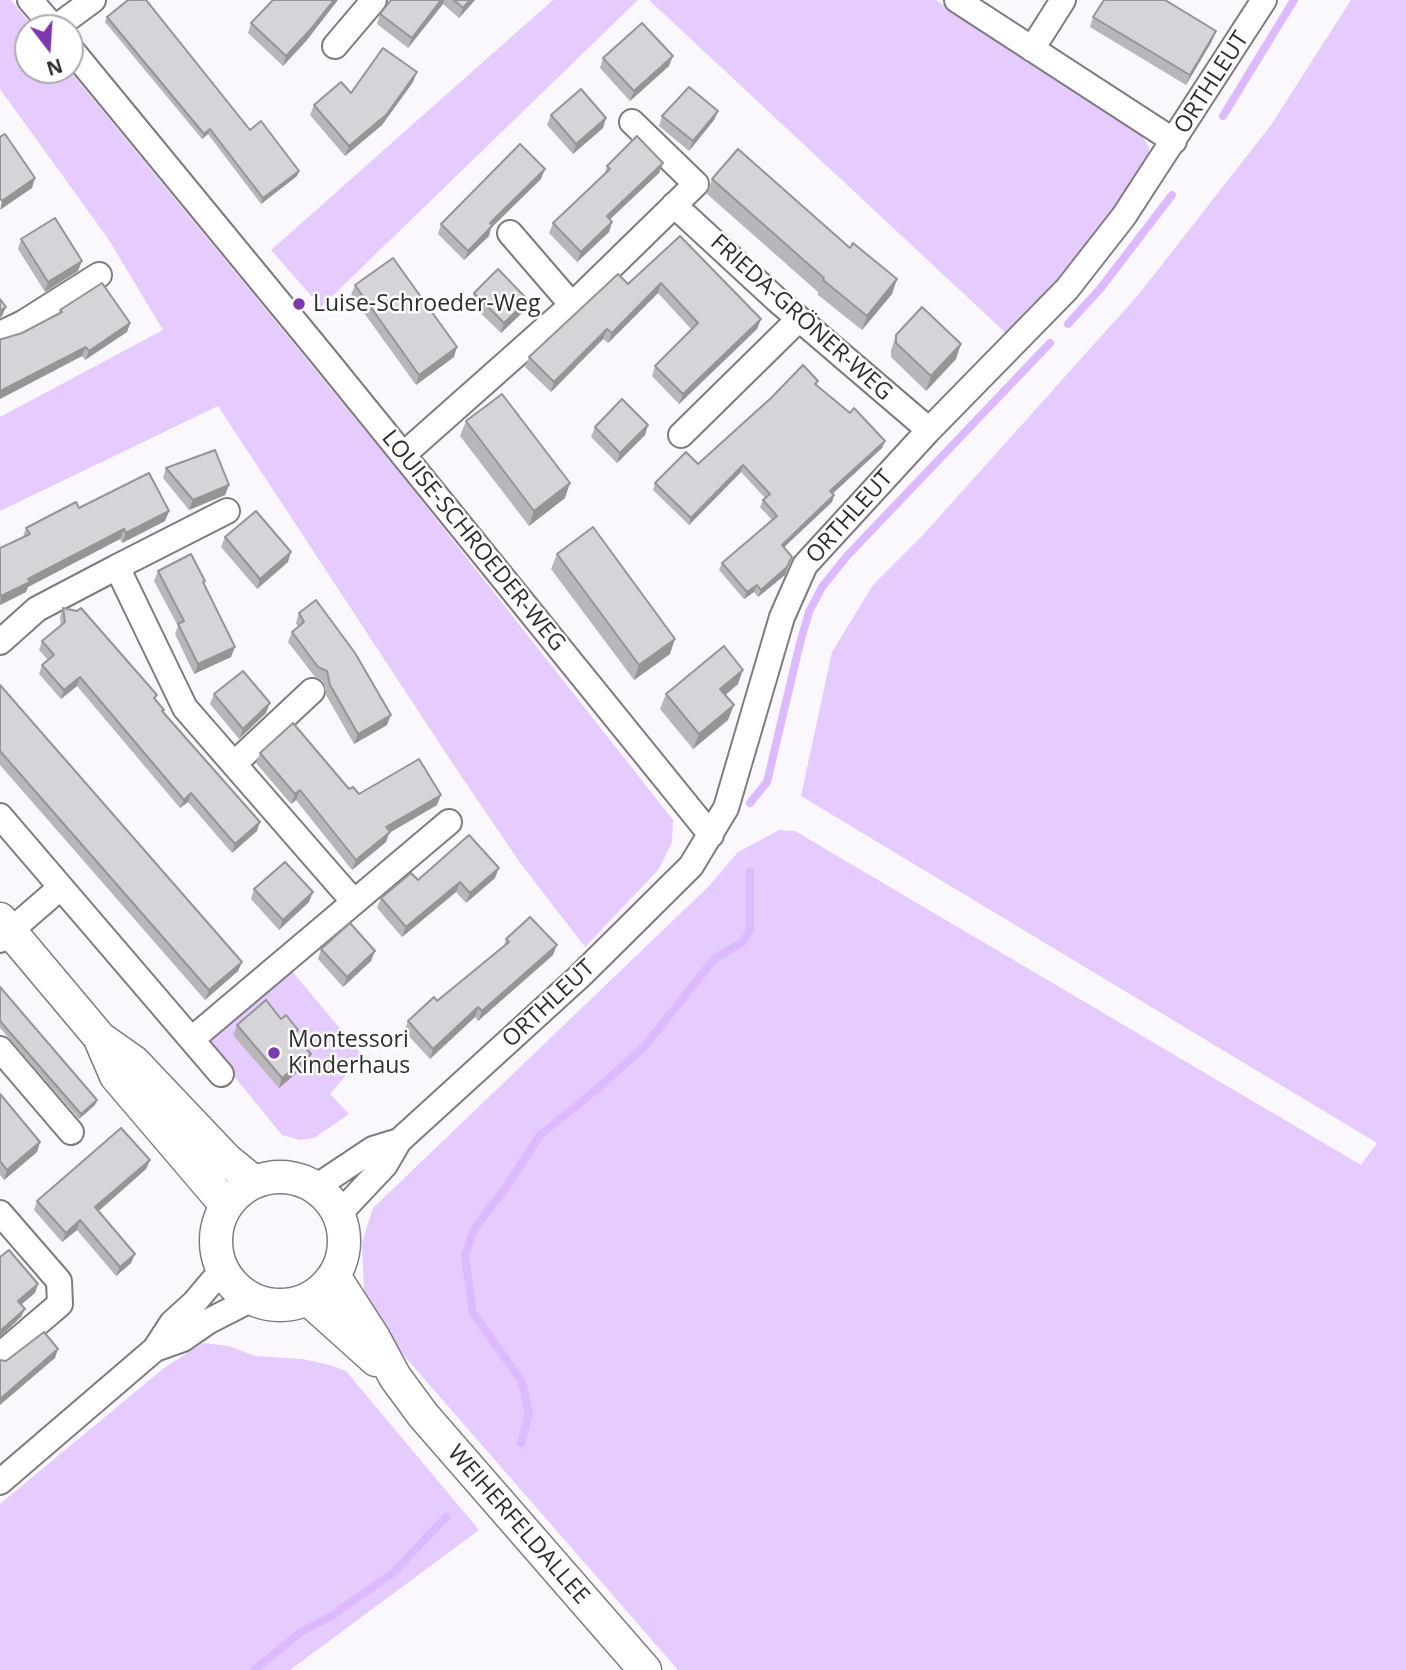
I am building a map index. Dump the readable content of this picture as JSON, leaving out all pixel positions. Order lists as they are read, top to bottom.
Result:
{
  "streets": {
    "main road": ["WEIHERFELDALLEE"],
    "street": ["ORTHLEUT", "FRIEDA-GRÖNER-WEG", "LOUISE-SCHROEDER-WEG"]
  },
  "crossings": [
    ["ORTHLEUT", "FRIEDA-GRÖNER-WEG"],
    ["ORTHLEUT", "LOUISE-SCHROEDER-WEG"],
    ["ORTHLEUT", "WEIHERFELDALLEE"]
  ],
  "places": ["Luise-Schroeder-Weg", "Montessori Kinderhaus"],
  "north": "bottom"
}
